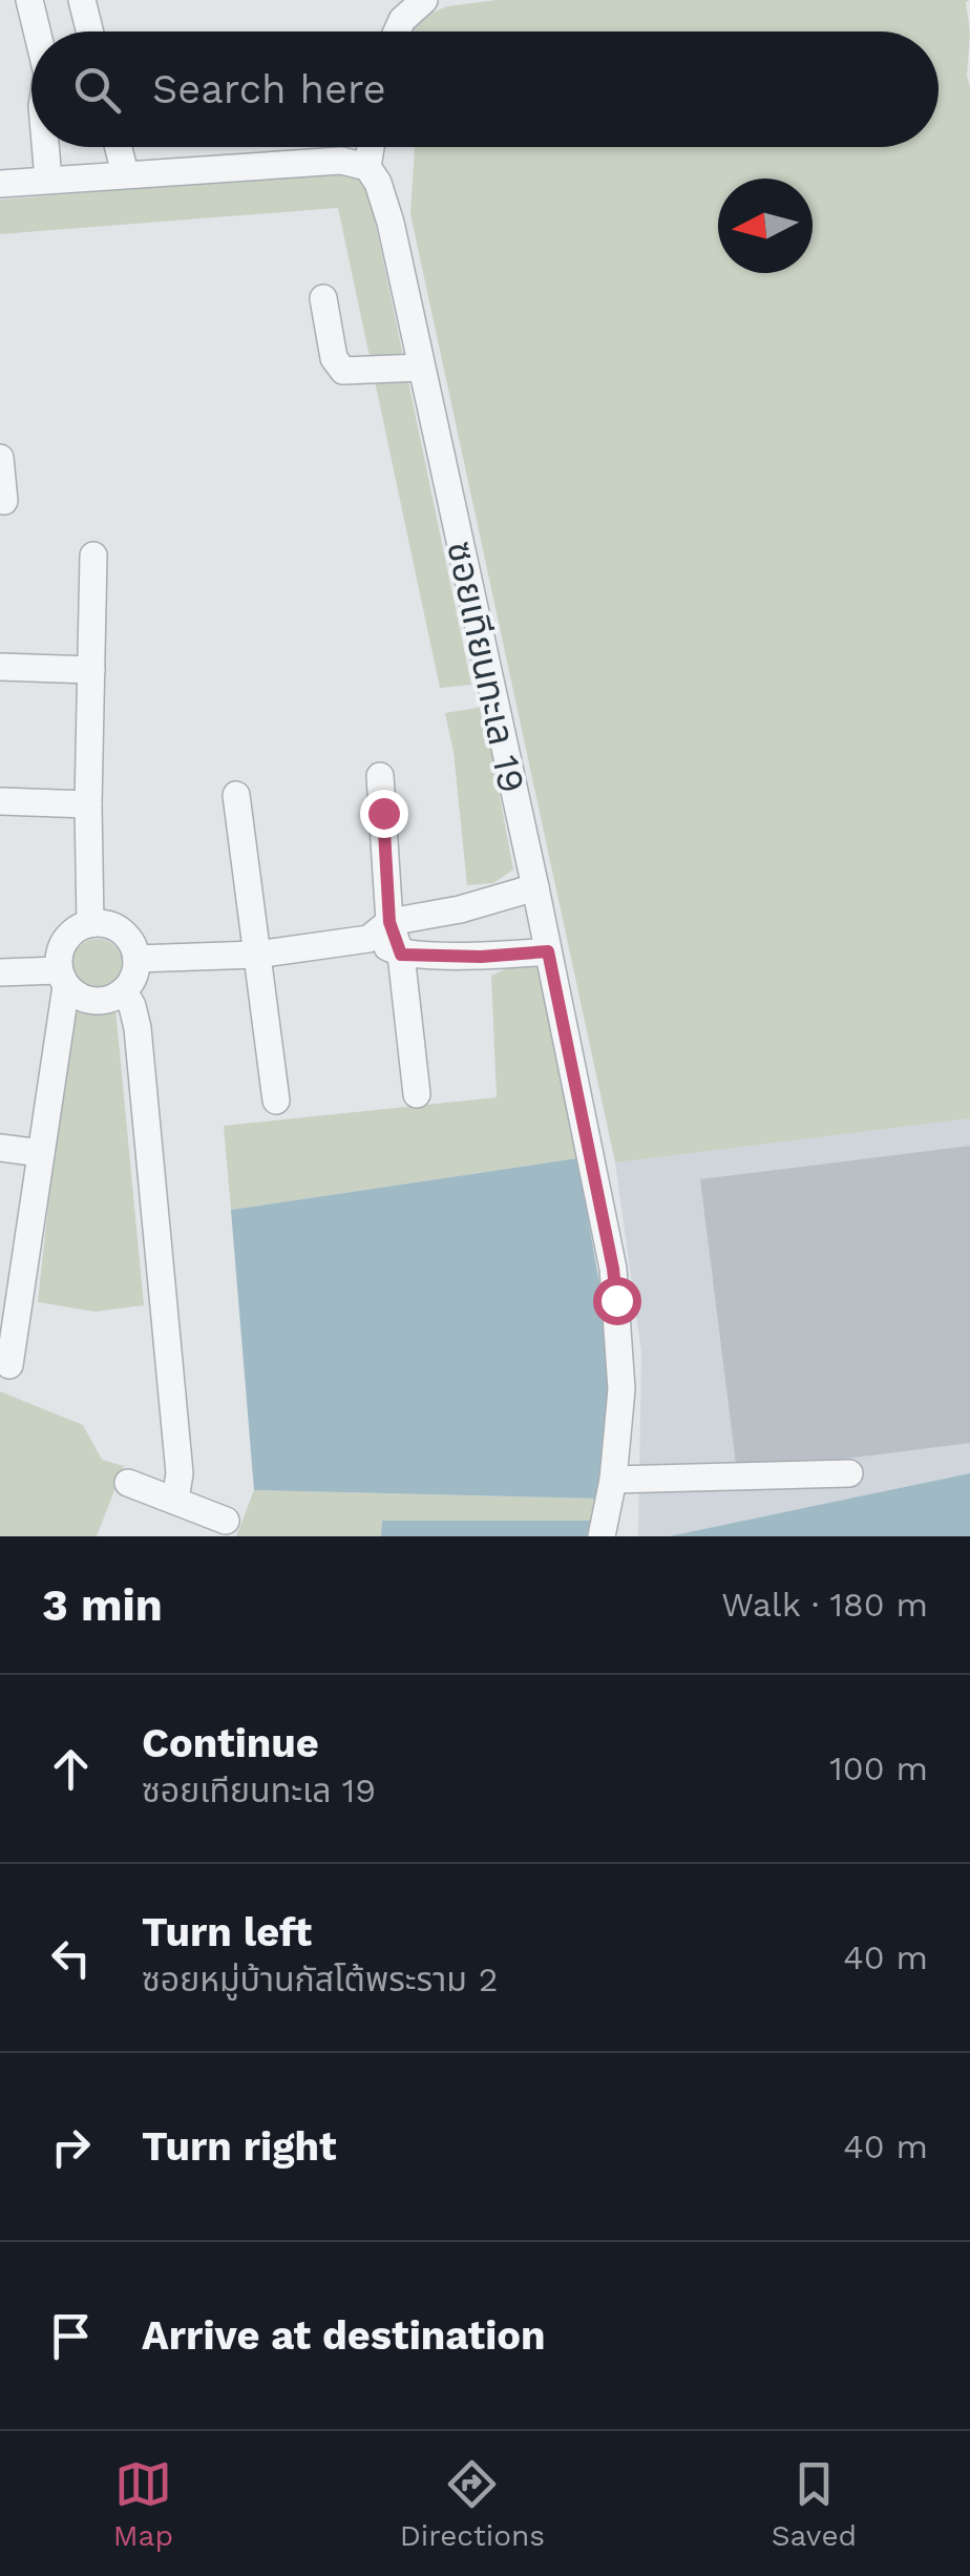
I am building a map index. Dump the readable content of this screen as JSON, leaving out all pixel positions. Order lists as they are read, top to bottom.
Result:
{
  "streets": {
    "street": ["ซอยเทียนทะเล 19"]
  },
  "north": "left",
  "page": {
    "search": "Search here",
    "heading": ["3 min", "Walk · 180 m"],
    "list": [
      ["Continue", "ซอยเทียนทะเล 19", "100 m"],
      ["Turn left", "ซอยหมู่บ้านกัสโต้พระราม 2", "40 m"],
      ["Turn right", "40 m"],
      "Arrive at destination"
    ],
    "nav": ["Map", "Directions", "Saved"]
  }
}
